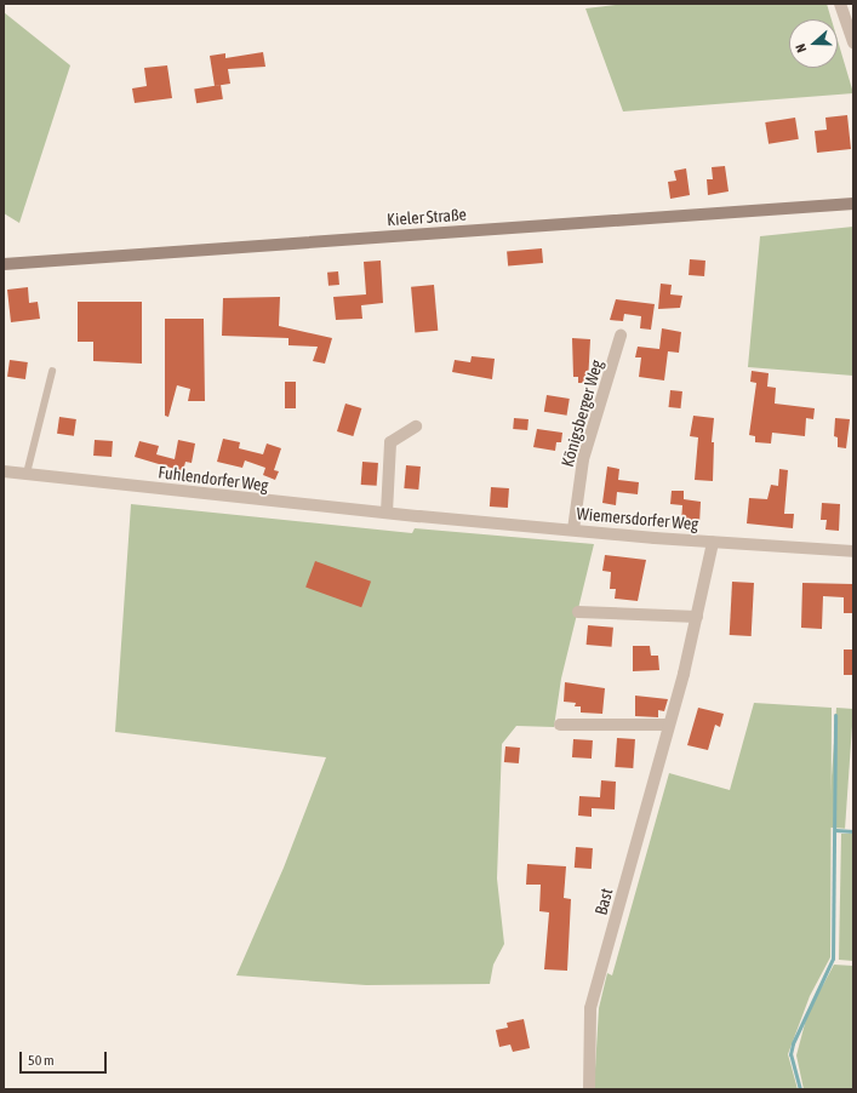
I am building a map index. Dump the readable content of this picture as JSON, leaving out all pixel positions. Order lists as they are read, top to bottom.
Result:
{
  "streets": {
    "main road": ["Kieler Straße"],
    "street": [
      "Königsberger Weg",
      "Fuhlendorfer Weg",
      "Wiemersdorfer Weg",
      "Bast"
    ]
  },
  "crossings": [
    ["Königsberger Weg", "Wiemersdorfer Weg"],
    ["Fuhlendorfer Weg", "Wiemersdorfer Weg"],
    ["Wiemersdorfer Weg", "Bast"]
  ],
  "scale_bar": "50 m",
  "north": "left"
}
